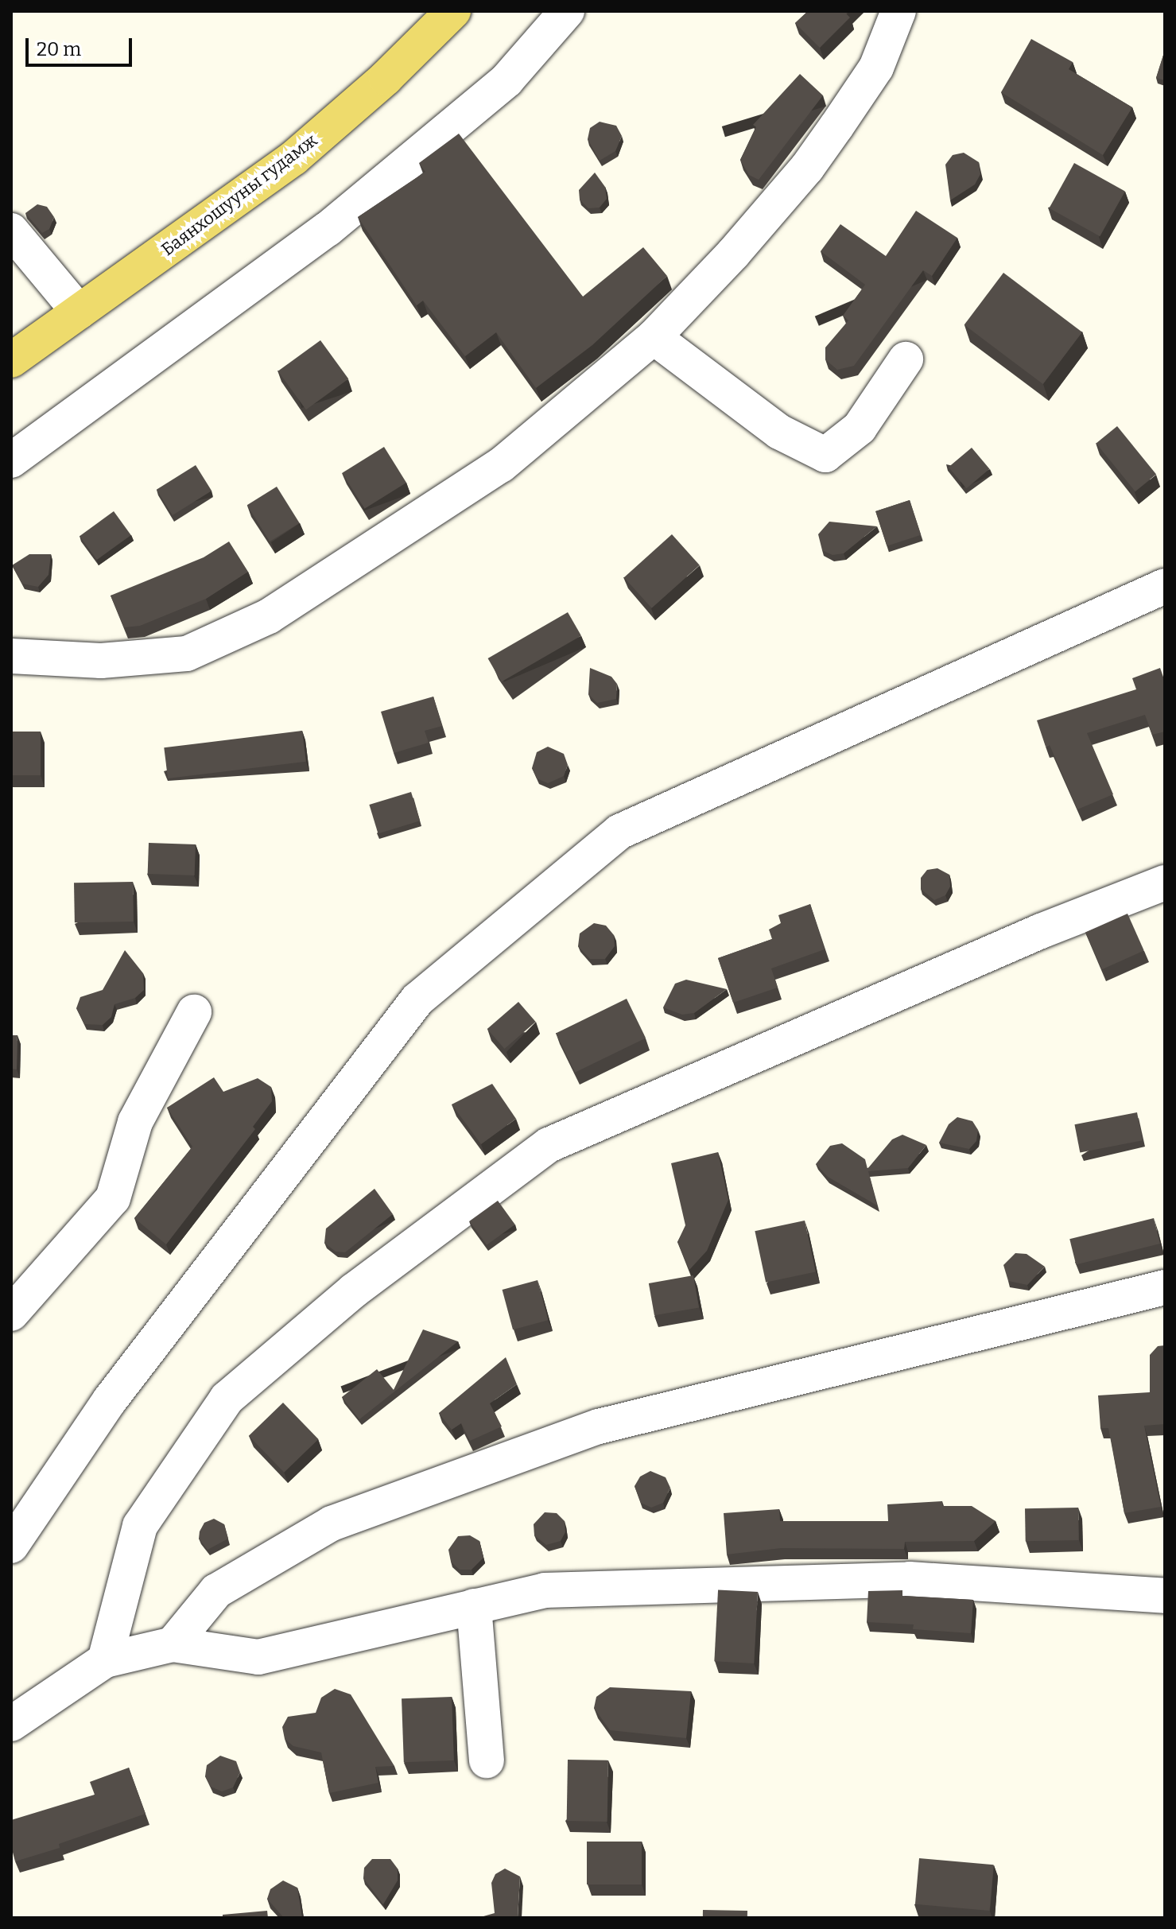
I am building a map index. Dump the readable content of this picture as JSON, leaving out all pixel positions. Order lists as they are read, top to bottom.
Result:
{
  "streets": {
    "main road": ["Баянхошууны гудамж"]
  },
  "scale_bar": "20 m"
}
